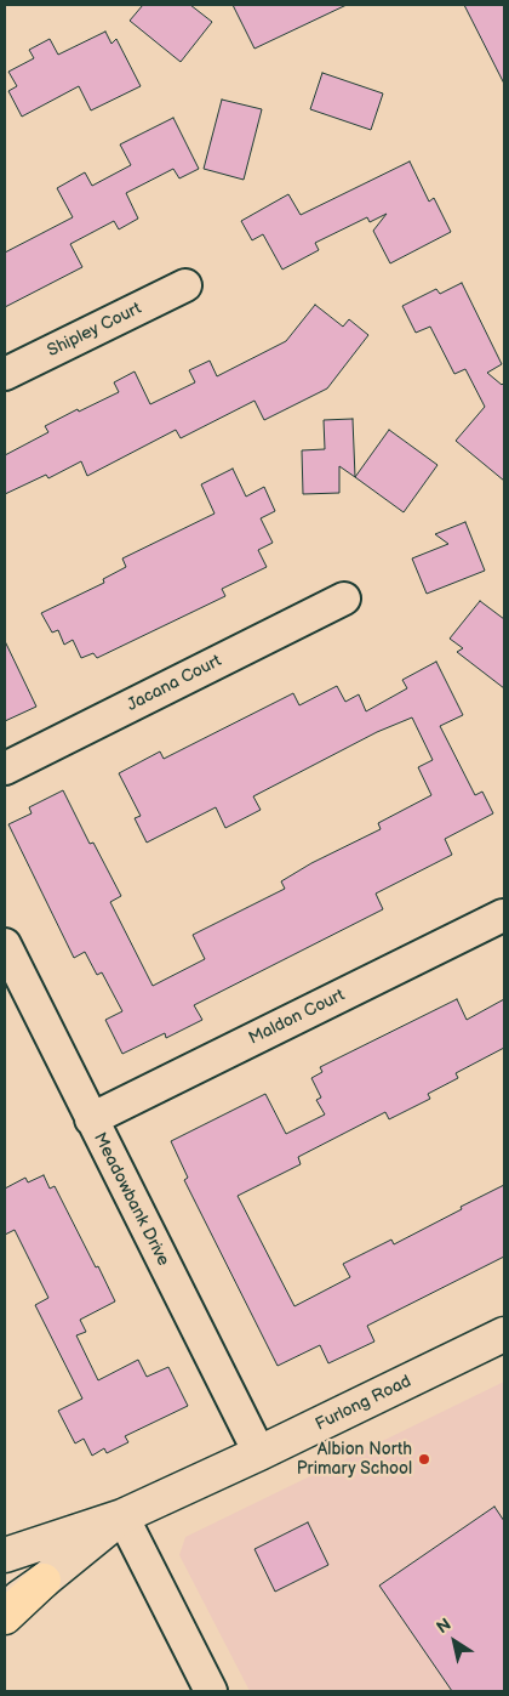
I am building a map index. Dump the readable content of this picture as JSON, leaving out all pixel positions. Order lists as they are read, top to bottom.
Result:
{
  "streets": {
    "street": [
      "Shipley Court",
      "Jacana Court",
      "Maldon Court",
      "Meadowbank Drive",
      "Furlong Road"
    ]
  },
  "crossings": [
    ["Maldon Court", "Meadowbank Drive"],
    ["Meadowbank Drive", "Furlong Road"]
  ],
  "places": ["Albion North Primary School"],
  "north": "top left"
}
